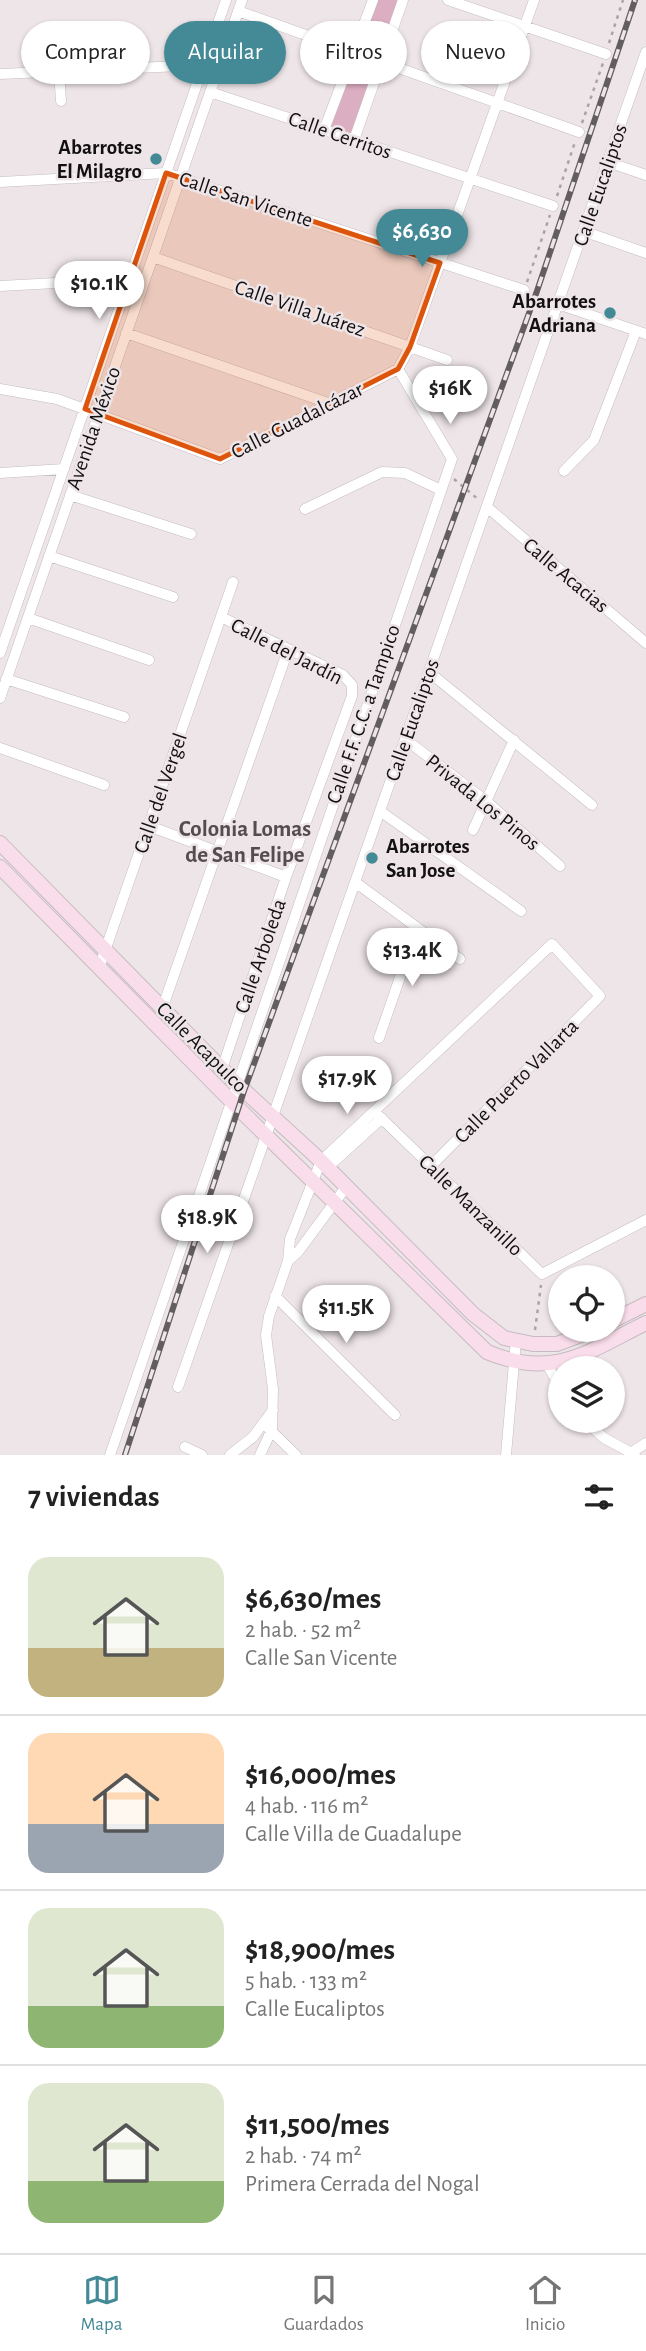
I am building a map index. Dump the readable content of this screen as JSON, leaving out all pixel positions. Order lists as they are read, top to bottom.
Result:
{
  "streets": {
    "street": [
      "Calle Cerritos",
      "Calle Eucaliptos",
      "Calle San Vicente",
      "Calle Villa Juárez",
      "Calle Guadalcázar",
      "Avenida México",
      "Calle Acacias",
      "Calle del Jardín",
      "Calle F.F. C.C. a Tampico",
      "Calle del Vergel",
      "Privada Los Pinos",
      "Calle Arboleda",
      "Calle Acapulco",
      "Calle Puerto Vallarta",
      "Calle Manzanillo"
    ]
  },
  "crossings": [
    ["Calle Cerritos", "Avenida México"],
    ["Calle Eucaliptos", "Calle Acacias"],
    ["Calle Eucaliptos", "Privada Los Pinos"],
    ["Calle Eucaliptos", "Calle Acapulco"],
    ["Calle San Vicente", "Avenida México"],
    ["Calle Villa Juárez", "Avenida México"],
    ["Calle Guadalcázar", "Avenida México"],
    ["Calle del Jardín", "Calle del Vergel"],
    ["Calle del Jardín", "Calle Arboleda"],
    ["Calle F.F. C.C. a Tampico", "Calle Acapulco"],
    ["Calle del Vergel", "Calle Acapulco"],
    ["Calle Arboleda", "Calle Acapulco"],
    ["Calle Puerto Vallarta", "Calle Manzanillo"]
  ],
  "districts": ["Colonia Lomas de San Felipe"],
  "places": ["Abarrotes El Milagro", "Abarrotes Adriana", "Abarrotes San Jose"],
  "page": {
    "chip": [
      "Comprar",
      "Alquilar",
      "Filtros",
      "Nuevo"
    ],
    "price": [
      "$6,630",
      "$10.1K",
      "$16K",
      "$13.4K",
      "$17.9K",
      "$18.9K",
      "$11.5K"
    ],
    "heading": "7 viviendas",
    "list": [
      {
        "name": "$6,630/mes",
        "note": "2 hab. · 52 m² · Calle San Vicente"
      },
      {
        "name": "$16,000/mes",
        "note": "4 hab. · 116 m² · Calle Villa de Guadalupe"
      },
      {
        "name": "$18,900/mes",
        "note": "5 hab. · 133 m² · Calle Eucaliptos"
      },
      {
        "name": "$11,500/mes",
        "note": "2 hab. · 74 m² · Primera Cerrada del Nogal"
      }
    ],
    "tabs": ["Mapa", "Guardados", "Inicio"]
  }
}
